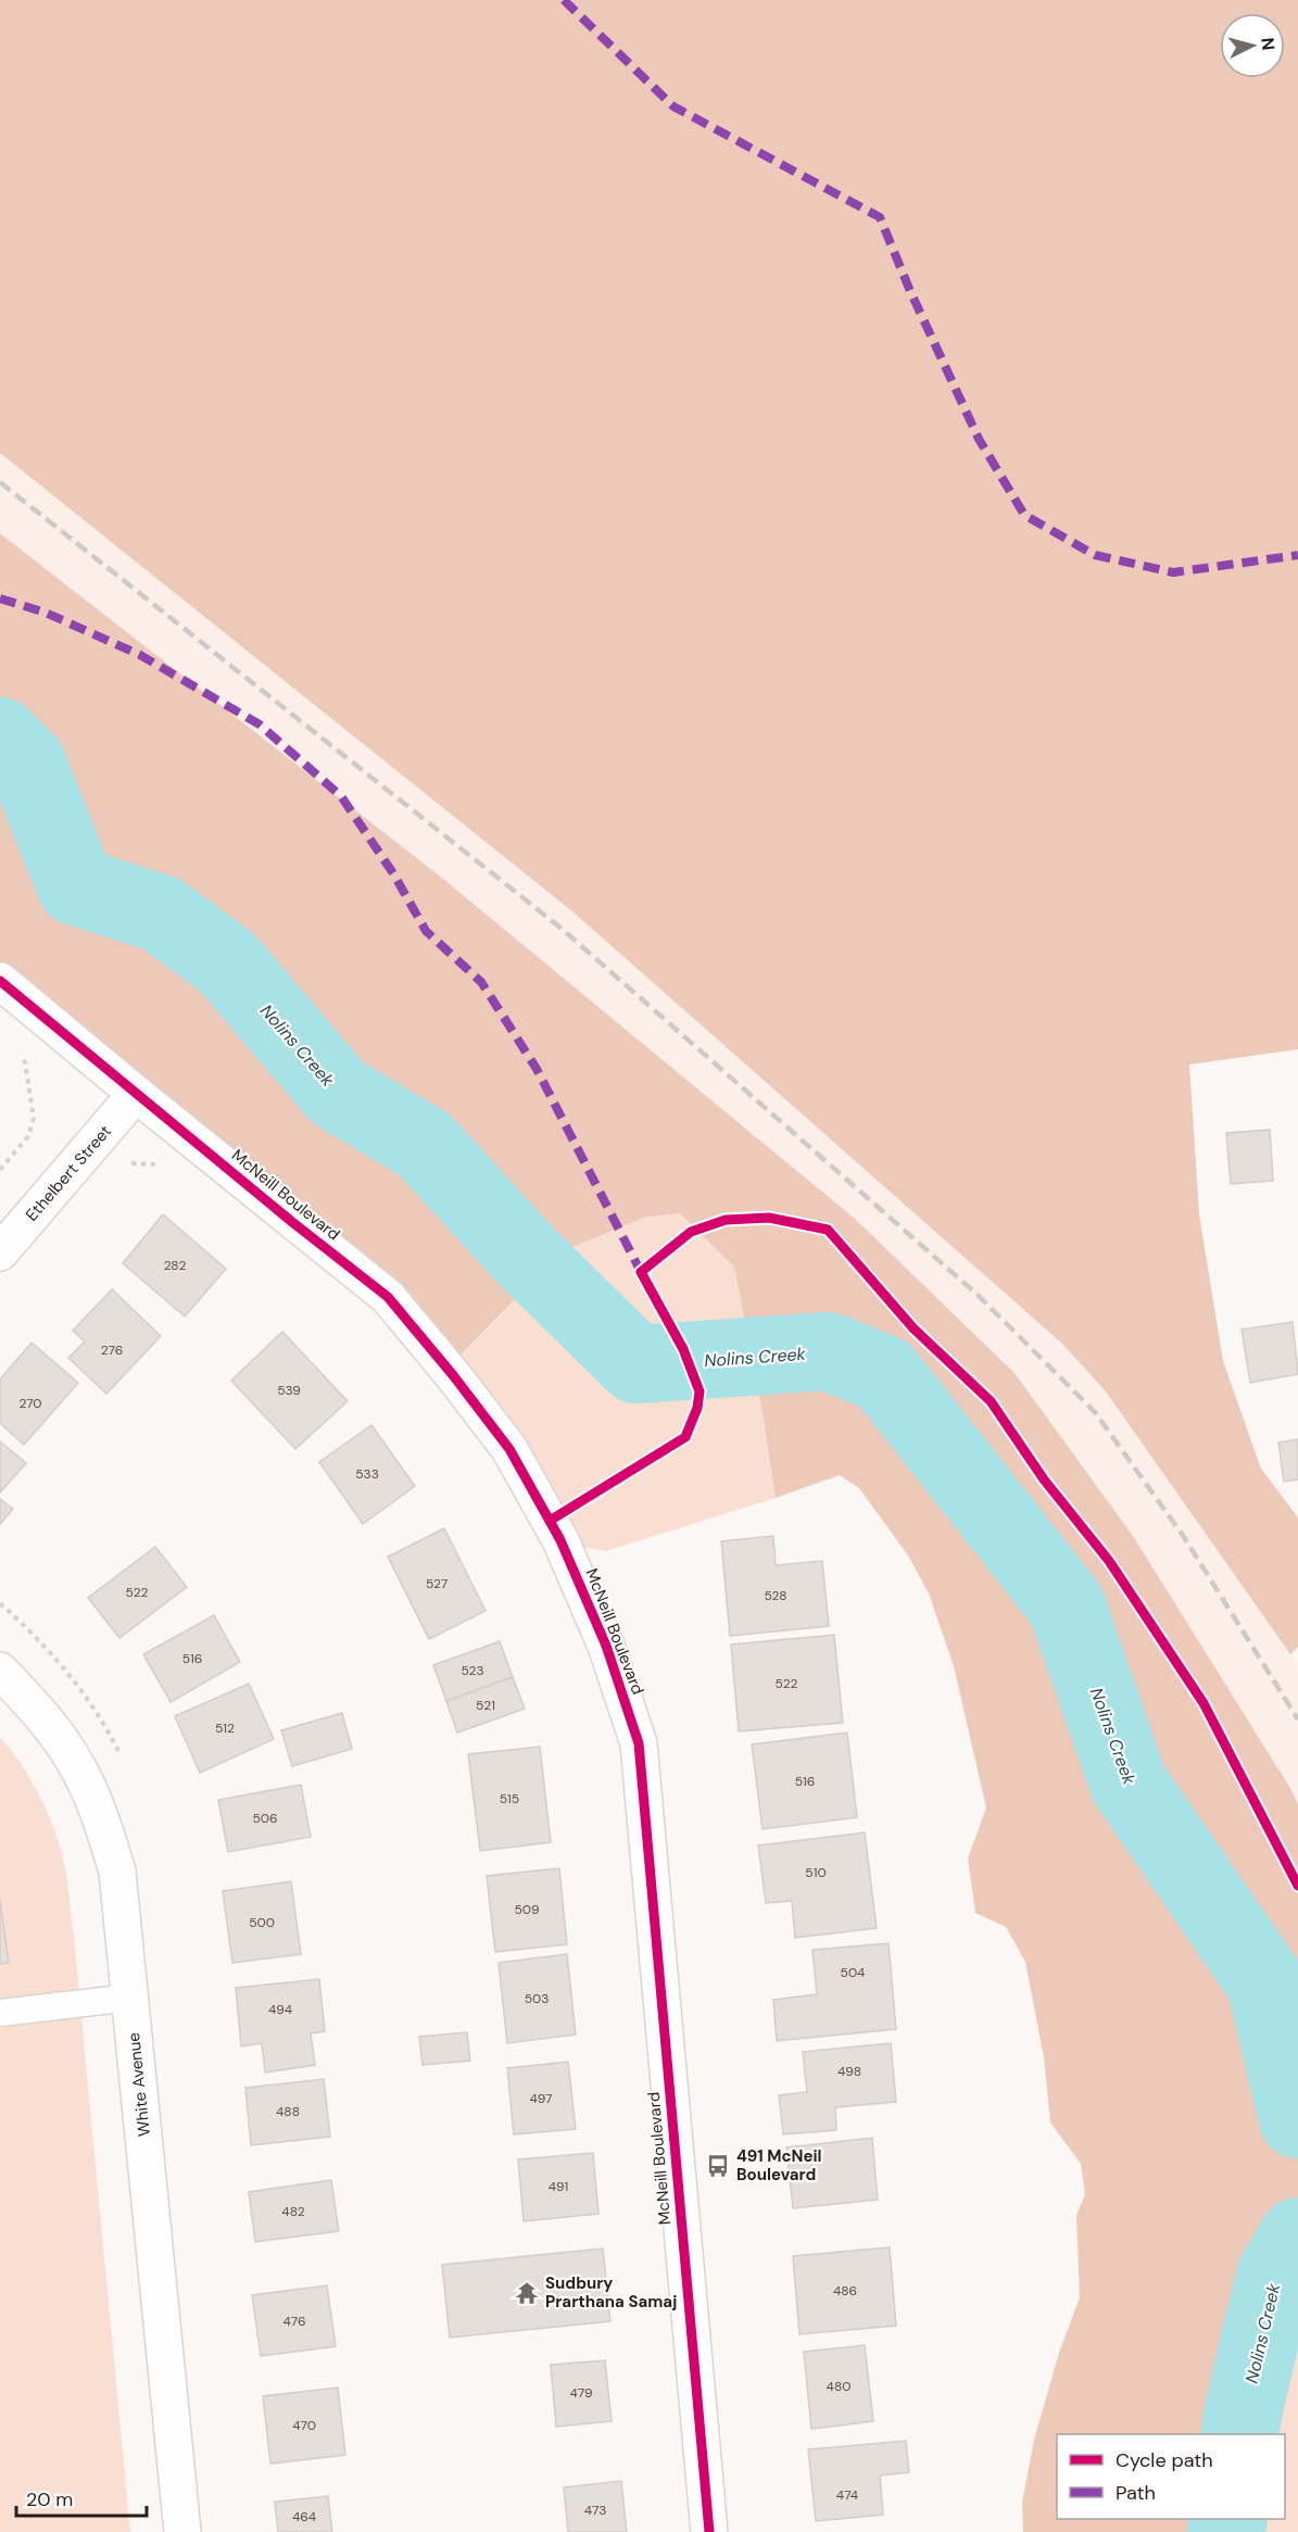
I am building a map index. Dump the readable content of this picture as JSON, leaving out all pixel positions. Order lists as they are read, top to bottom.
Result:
{
  "streets": {
    "street": ["Ethelbert Street", "McNeill Boulevard", "White Avenue"]
  },
  "crossings": [
    ["Ethelbert Street", "McNeill Boulevard"]
  ],
  "water": ["Nolins Creek"],
  "places": {
    "bus stop": ["491 McNeil Boulevard"],
    "temple": ["Sudbury Prarthana Samaj"]
  },
  "house_numbers": [
    "282",
    "276",
    "539",
    "270",
    "533",
    "527",
    "522",
    "528",
    "516",
    "523",
    "522",
    "521",
    "512",
    "516",
    "515",
    "506",
    "510",
    "509",
    "500",
    "504",
    "503",
    "494",
    "498",
    "497",
    "488",
    "491",
    "482",
    "486",
    "476",
    "480",
    "479",
    "470",
    "474",
    "473",
    "464"
  ],
  "legend": ["Cycle path", "Path"],
  "scale_bar": "20 m",
  "north": "right"
}
